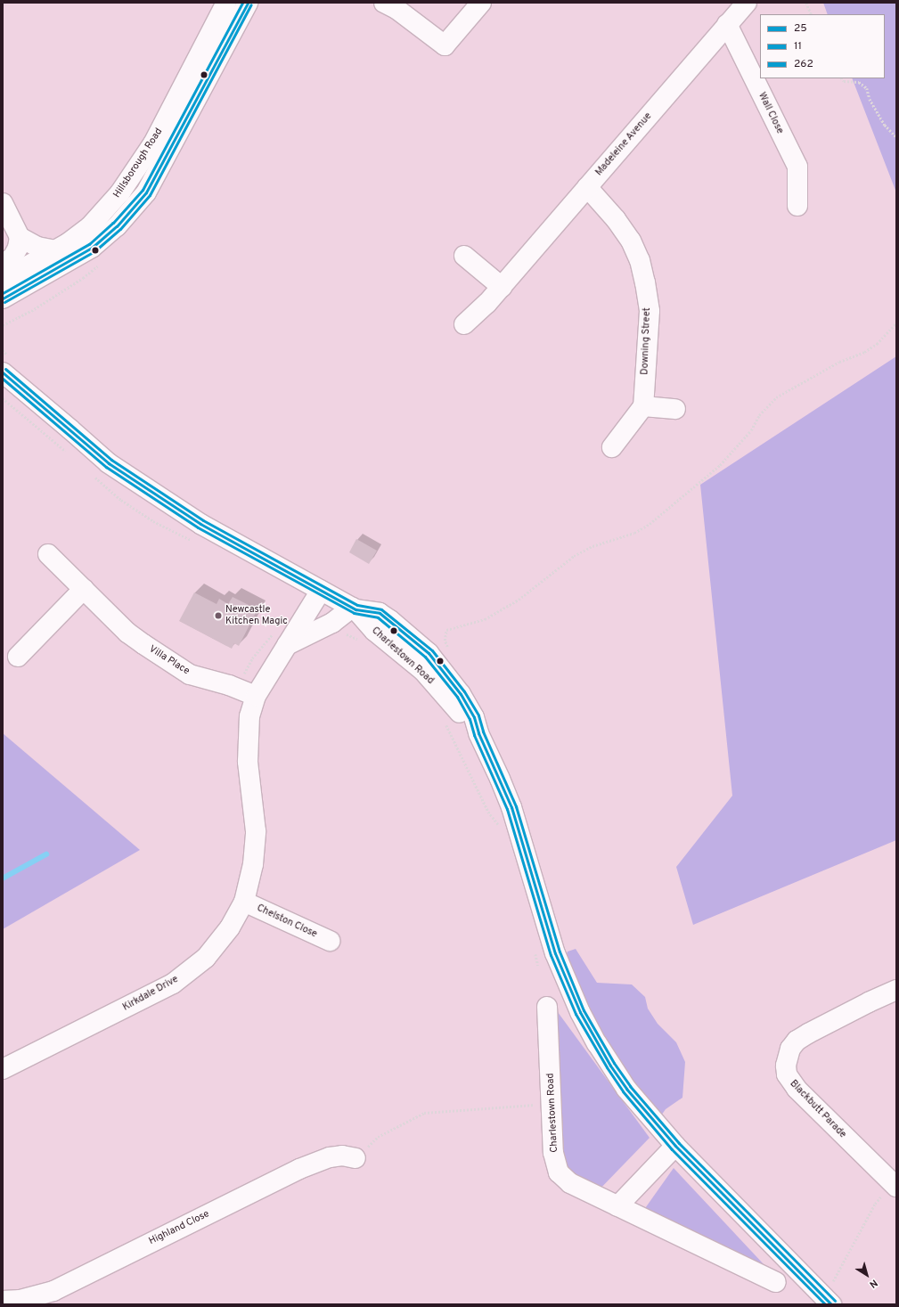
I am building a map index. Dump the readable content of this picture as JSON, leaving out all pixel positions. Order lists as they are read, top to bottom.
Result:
{
  "streets": {
    "street": [
      "Wall Close",
      "Madeleine Avenue",
      "Hillsborough Road",
      "Downing Street",
      "Charlestown Road",
      "Villa Place",
      "Chelston Close",
      "Kirkdale Drive",
      "Blackbutt Parade",
      "Highland Close"
    ]
  },
  "crossings": [
    ["Wall Close", "Madeleine Avenue"],
    ["Madeleine Avenue", "Downing Street"],
    ["Charlestown Road", "Kirkdale Drive"],
    ["Villa Place", "Kirkdale Drive"],
    ["Chelston Close", "Kirkdale Drive"]
  ],
  "places": ["Newcastle Kitchen Magic"],
  "lines": ["transit line 25", "transit line 262", "transit line 11"],
  "legend": ["25", "11", "262"],
  "north": "bottom right"
}
